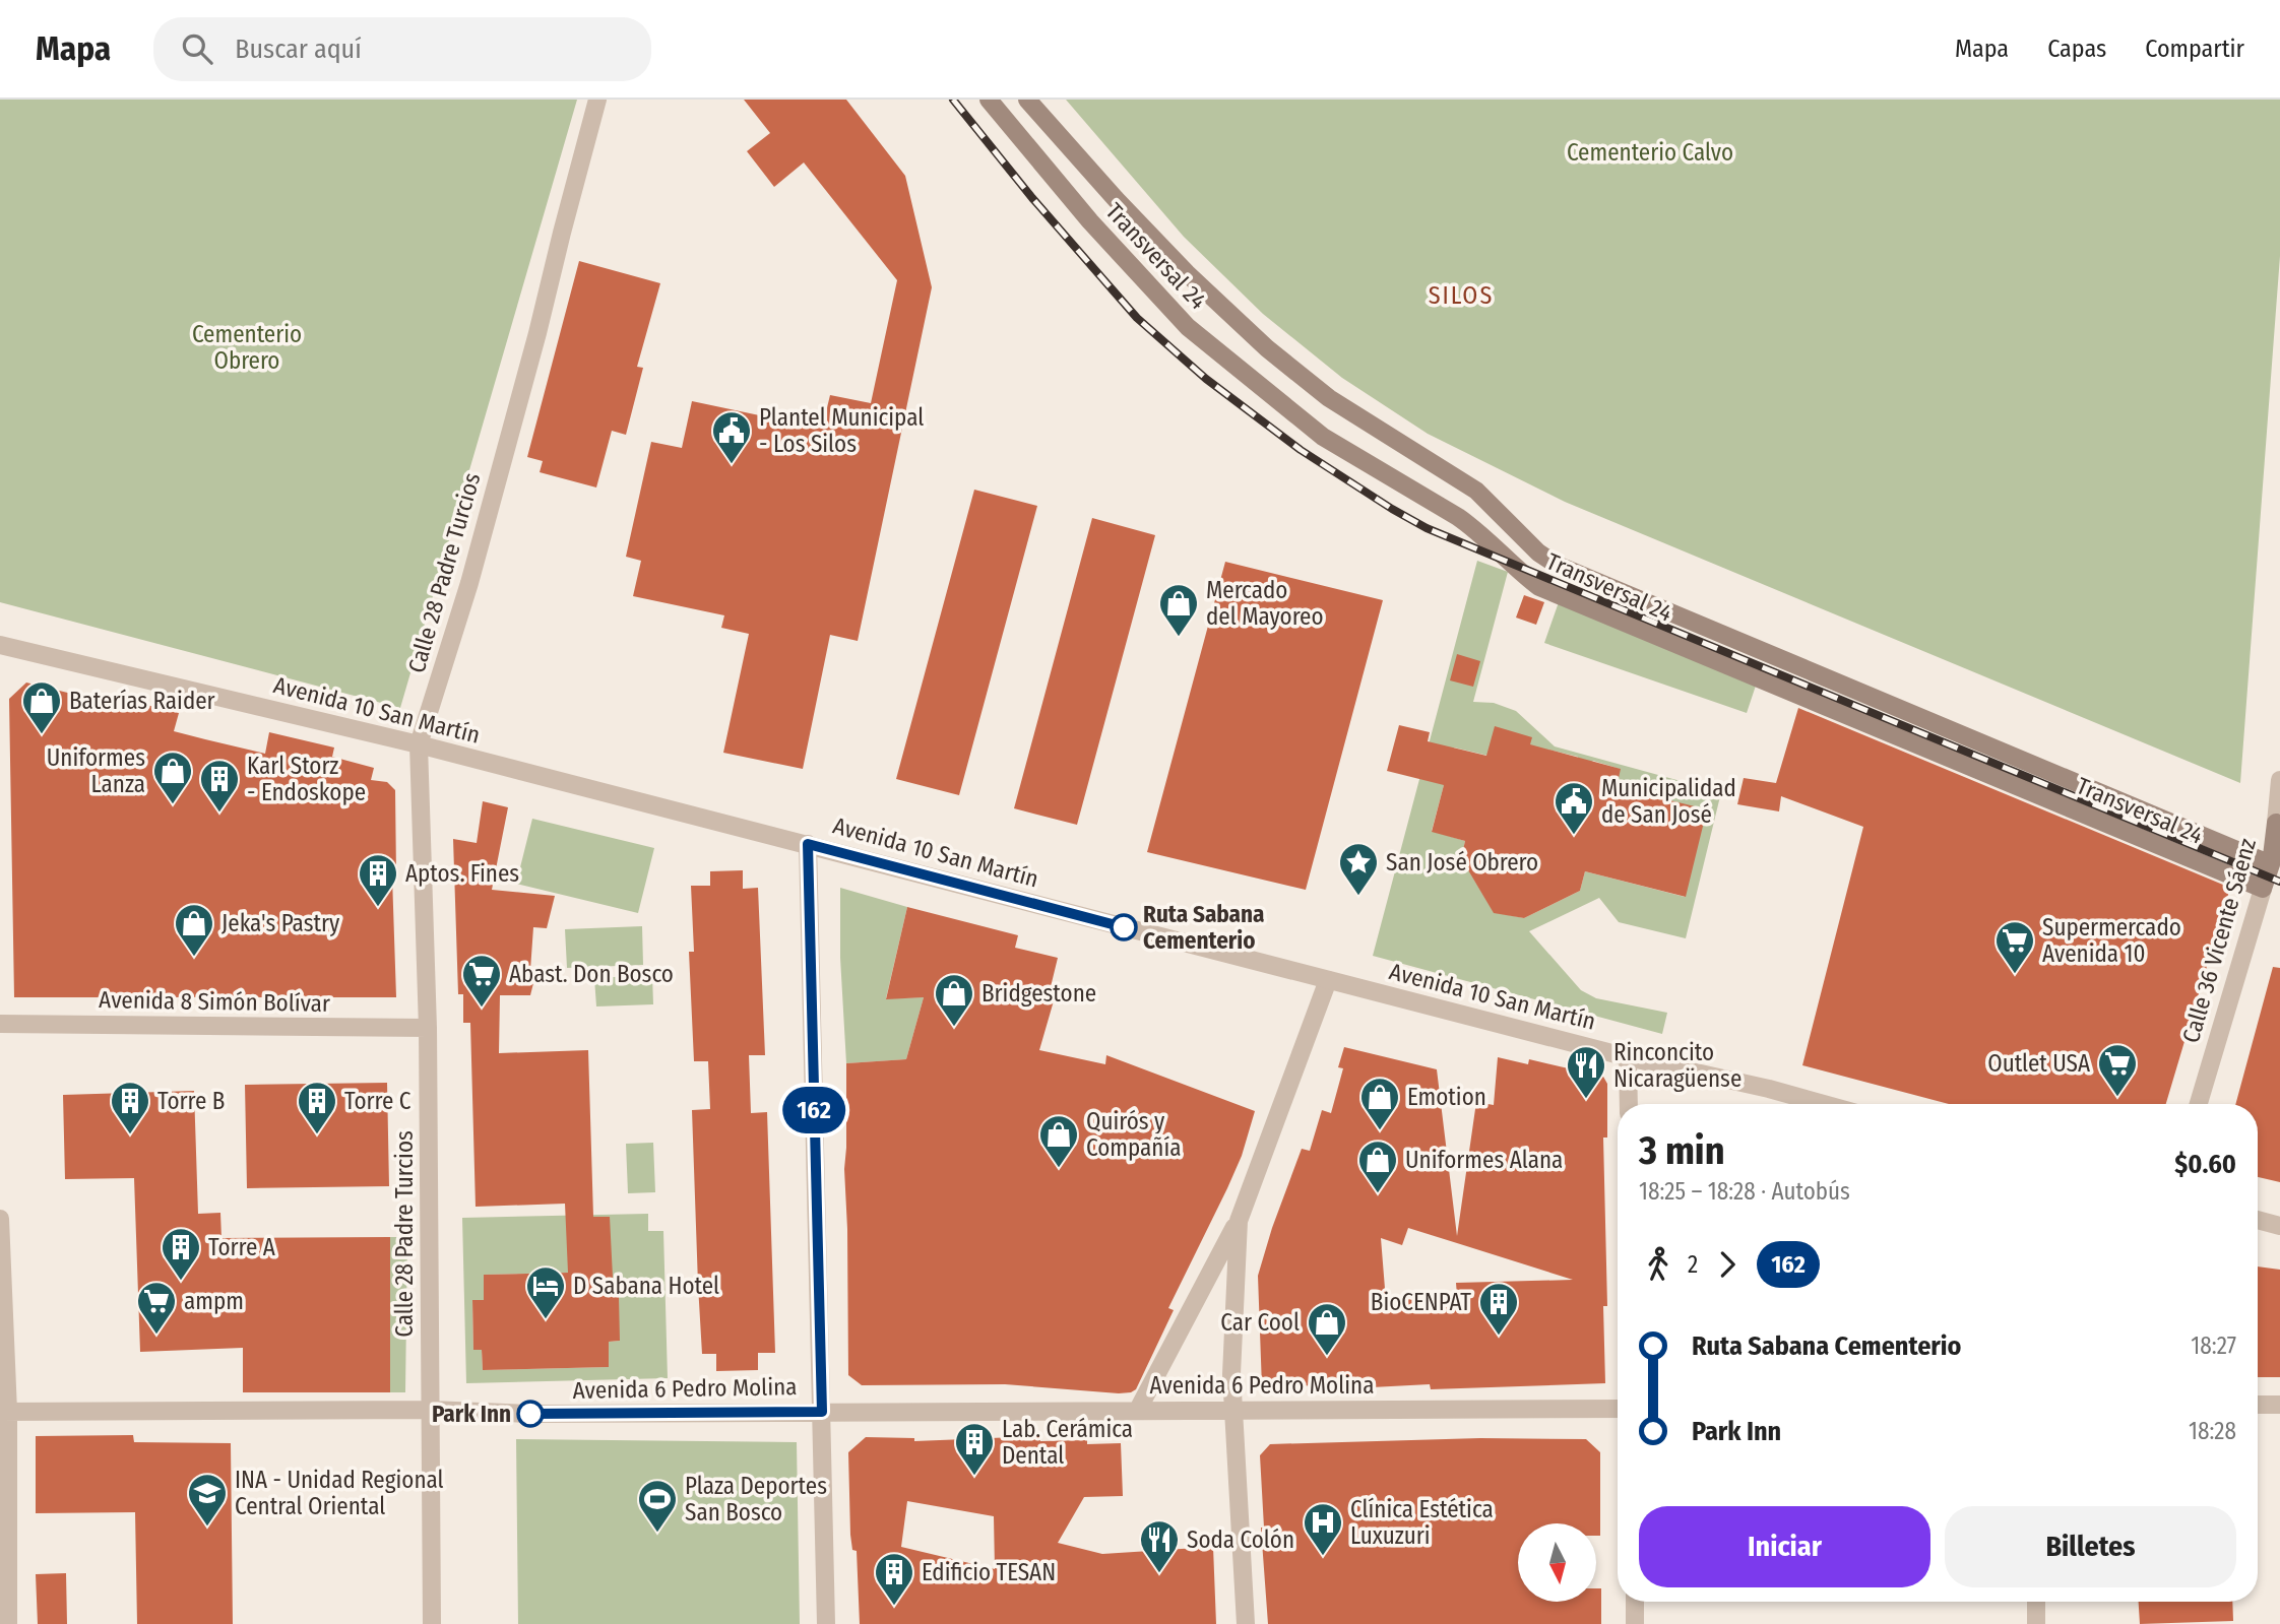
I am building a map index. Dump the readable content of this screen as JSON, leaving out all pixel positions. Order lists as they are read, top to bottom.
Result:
{
  "streets": {
    "main road": ["Transversal 24", "Calle 36 Vicente Sáenz"],
    "street": [
      "Calle 28 Padre Turcios",
      "Avenida 10 San Martín",
      "Avenida 8 Simón Bolívar",
      "Avenida 6 Pedro Molina"
    ]
  },
  "crossings": [
    ["Transversal 24", "Calle 36 Vicente Sáenz"],
    ["Calle 28 Padre Turcios", "Avenida 10 San Martín"],
    ["Calle 28 Padre Turcios", "Avenida 8 Simón Bolívar"],
    ["Calle 28 Padre Turcios", "Avenida 6 Pedro Molina"]
  ],
  "districts": ["SILOS"],
  "parks": ["Cementerio Calvo", "Cementerio Obrero"],
  "places": {
    "public building": ["Plantel Municipal - Los Silos", "Municipalidad de San José"],
    "shop": [
      "Mercado del Mayoreo",
      "Baterías Raider",
      "Uniformes Lanza",
      "Jeka's Pastry",
      "Bridgestone",
      "Emotion",
      "Quirós y Compañía",
      "Uniformes Alana",
      "Car Cool"
    ],
    "building": [
      "Karl Storz - Endoskope",
      "Aptos. Fines",
      "Torre B",
      "Torre C",
      "Torre A",
      "BioCENPAT",
      "Lab. Cerámica Dental",
      "Edificio TESAN"
    ],
    "place": ["San José Obrero"],
    "other": ["Ruta Sabana Cementerio", "Park Inn"],
    "supermarket": [
      "Supermercado Avenida 10",
      "Abast. Don Bosco",
      "Outlet USA",
      "ampm"
    ],
    "restaurant": ["Rinconcito Nicaragüense", "Soda Colón"],
    "hotel": ["D Sabana Hotel"],
    "school or university": ["INA - Unidad Regional Central Oriental"],
    "sports": ["Plaza Deportes San Bosco"],
    "hospital": ["Clínica Estética Luxuzuri"]
  },
  "lines": ["bus line 162"],
  "north": "bottom",
  "page": {
    "header": "Mapa",
    "search": "Buscar aquí",
    "nav": ["Mapa", "Capas", "Compartir"],
    "on_map": "162",
    "heading": ["3 min", "18:25 – 18:28 · Autobús", "$0.60"],
    "legs": ["2", "162"],
    "list": [
      {
        "name": "Ruta Sabana Cementerio",
        "value": "18:27"
      },
      {
        "name": "Park Inn",
        "value": "18:28"
      }
    ],
    "buttons": ["Iniciar", "Billetes"]
  }
}
